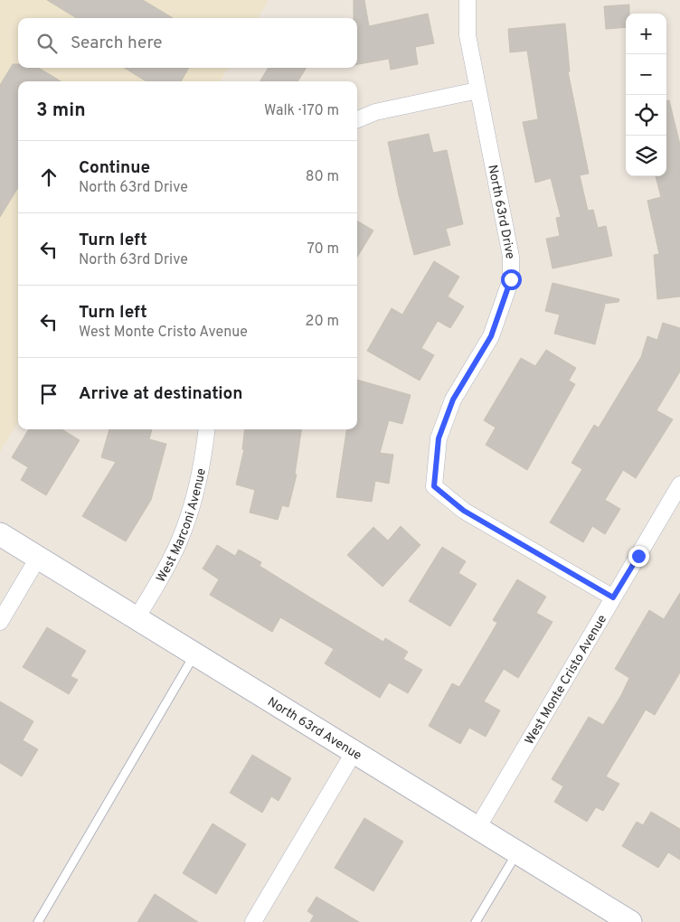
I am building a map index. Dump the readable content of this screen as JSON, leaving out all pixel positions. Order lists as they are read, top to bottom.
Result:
{
  "streets": {
    "street": [
      "North 63rd Drive",
      "West Marconi Avenue",
      "West Monte Cristo Avenue",
      "North 63rd Avenue"
    ]
  },
  "crossings": [
    ["North 63rd Drive", "West Monte Cristo Avenue"],
    ["West Marconi Avenue", "North 63rd Avenue"],
    ["West Monte Cristo Avenue", "North 63rd Avenue"]
  ],
  "page": {
    "map_buttons": ["+", "−"],
    "search": "Search here",
    "heading": ["3 min", "Walk · 170 m"],
    "list": [
      ["Continue", "North 63rd Drive", "80 m"],
      ["Turn left", "North 63rd Drive", "70 m"],
      ["Turn left", "West Monte Cristo Avenue", "20 m"],
      "Arrive at destination"
    ]
  }
}
